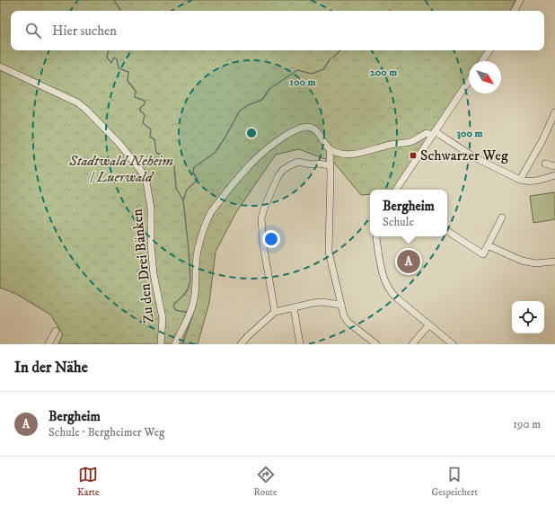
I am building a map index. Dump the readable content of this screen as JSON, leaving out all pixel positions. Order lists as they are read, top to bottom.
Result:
{
  "streets": {
    "street": ["Zu den Drei Bänken"]
  },
  "parks": ["Stadtwald Neheim / Luerwald"],
  "places": {
    "transit": ["Schwarzer Weg"]
  },
  "north": "bottom right",
  "page": {
    "search": "Hier suchen",
    "popup": ["Bergheim", "Schule"],
    "pins": "A",
    "heading": "In der Nähe",
    "list": [
      {
        "mark": "A",
        "name": "Bergheim",
        "note": "Schule · Bergheimer Weg",
        "value": "190 m"
      }
    ],
    "nav": ["Karte", "Route", "Gespeichert"]
  },
  "rings": ["200 m", "100 m", "300 m"]
}
